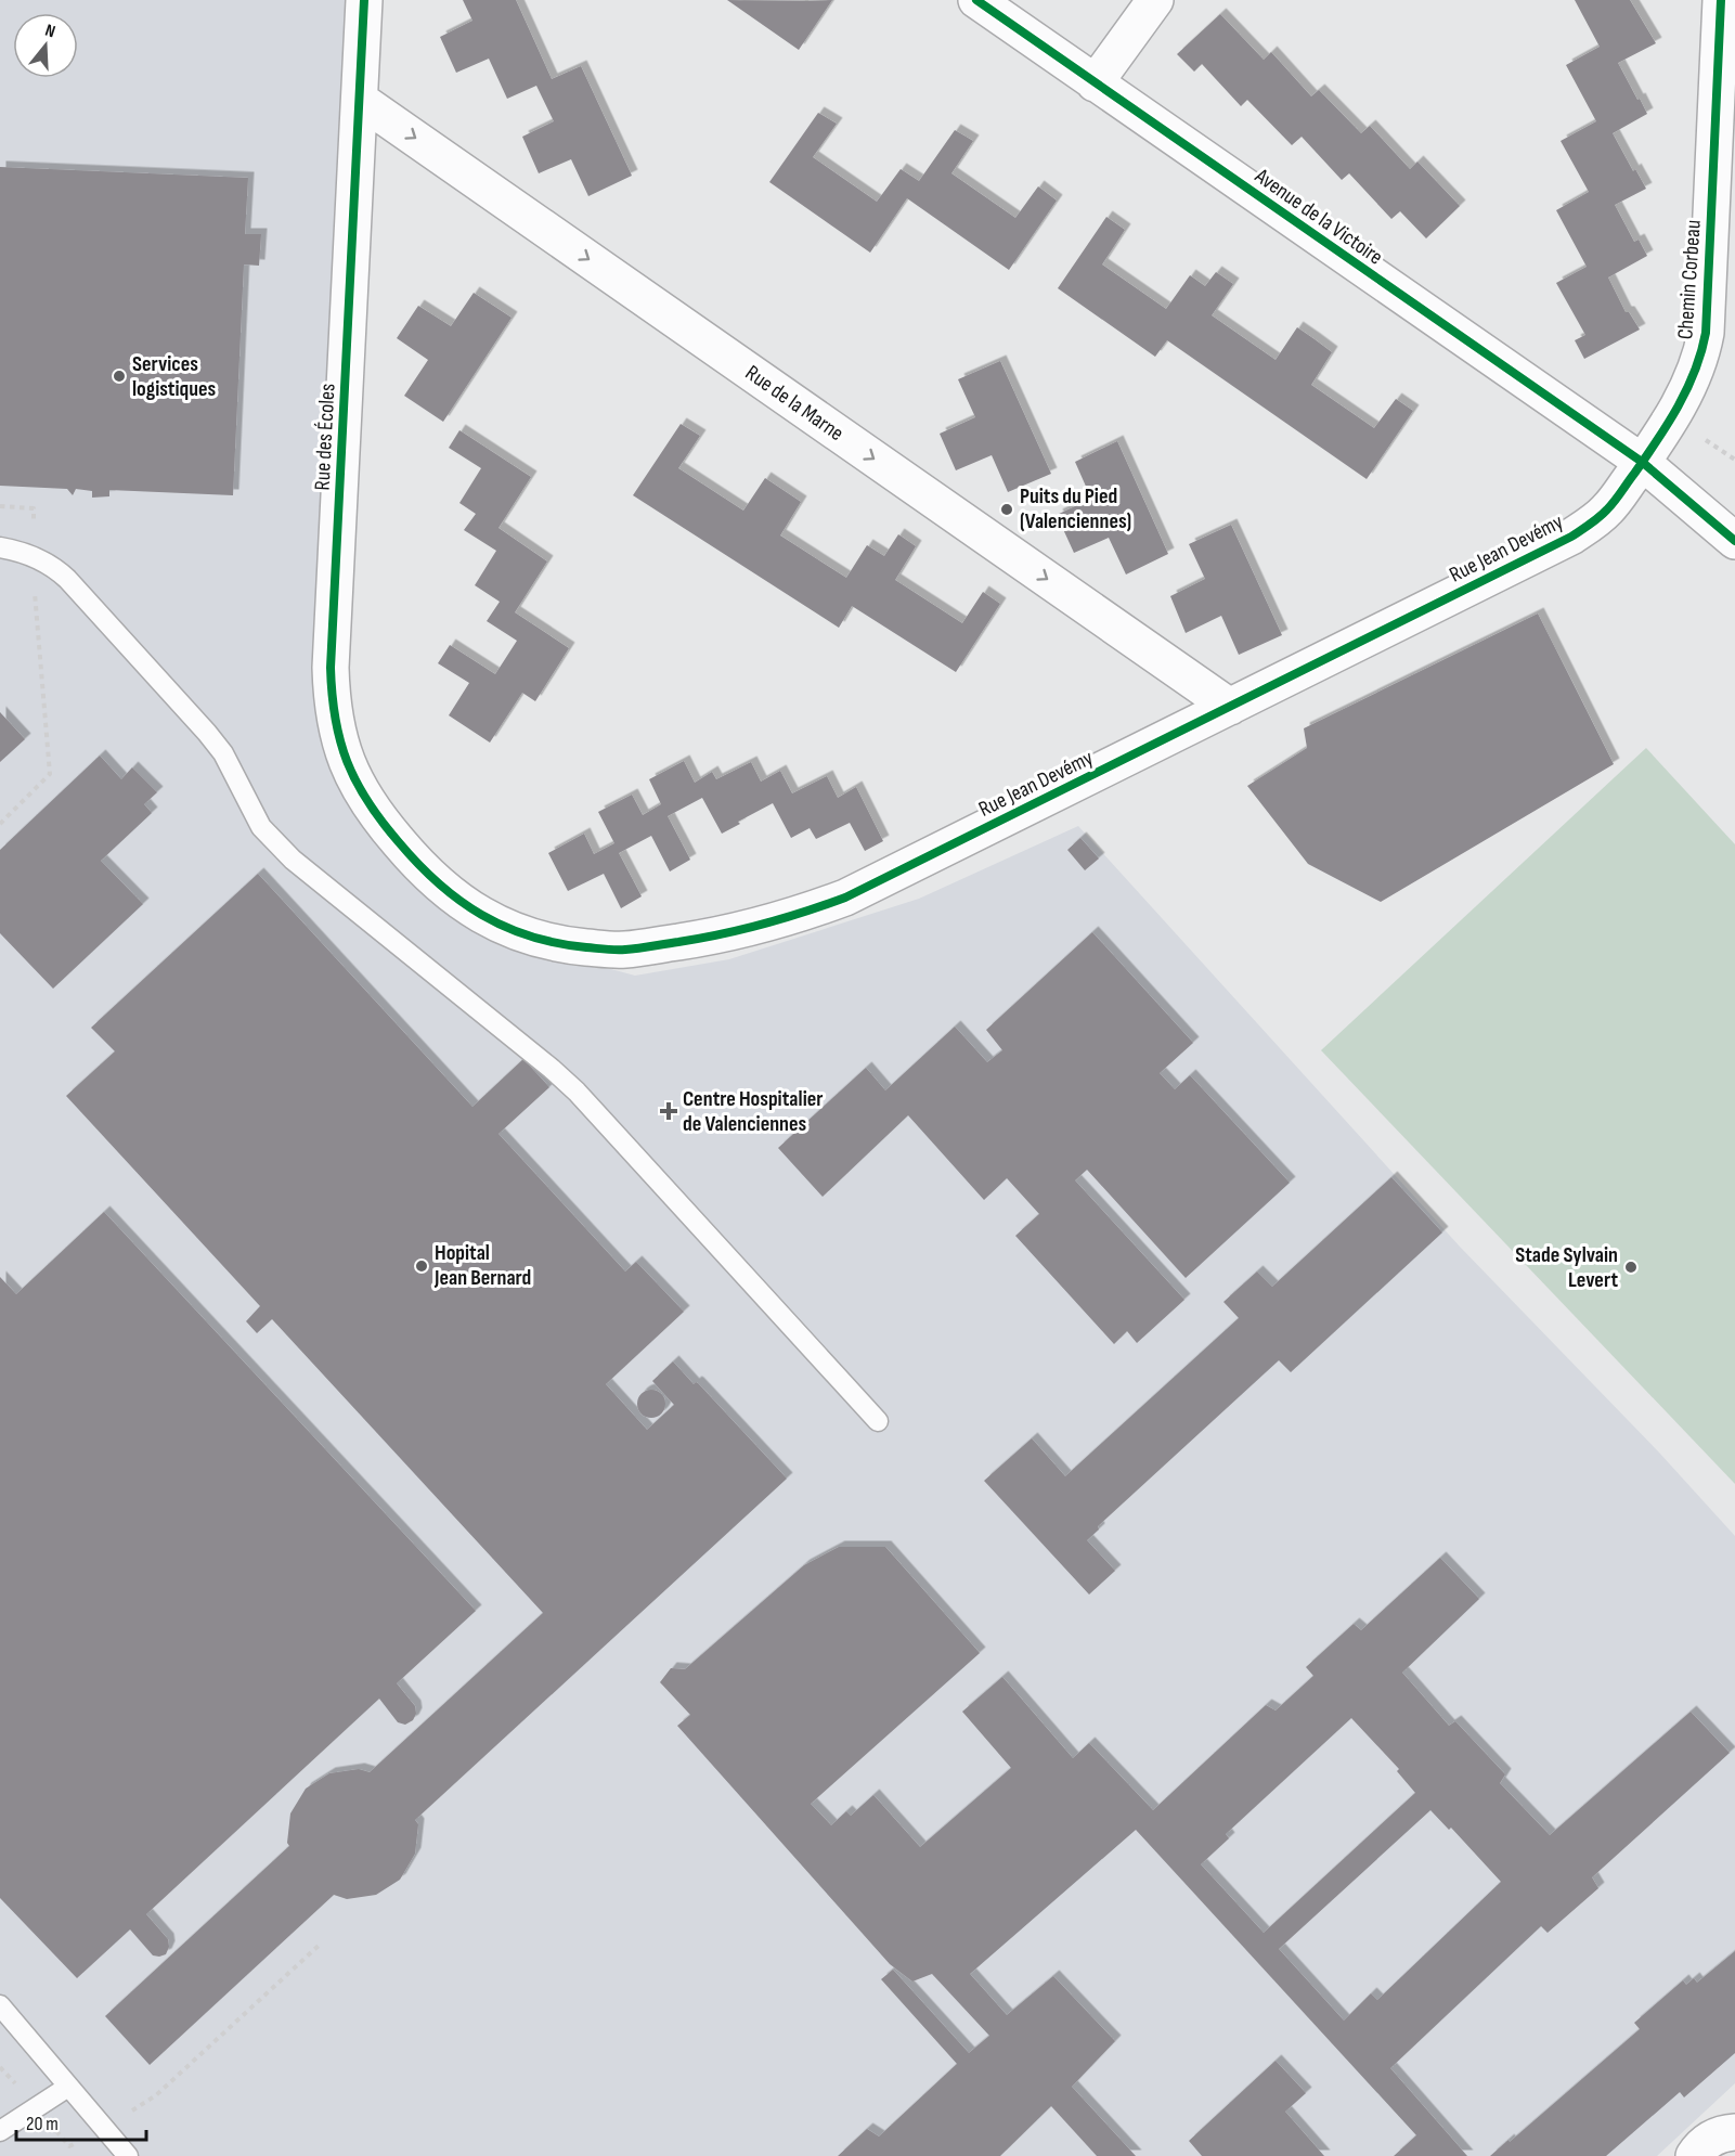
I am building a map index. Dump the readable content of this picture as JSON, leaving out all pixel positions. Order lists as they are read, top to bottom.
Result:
{
  "streets": {
    "street": [
      "Avenue de la Victoire",
      "Chemin Corbeau",
      "Rue de la Marne",
      "Rue des Écoles",
      "Rue Jean Devémy"
    ]
  },
  "crossings": [
    ["Avenue de la Victoire", "Chemin Corbeau"],
    ["Avenue de la Victoire", "Rue Jean Devémy"],
    ["Chemin Corbeau", "Rue Jean Devémy"],
    ["Rue de la Marne", "Rue des Écoles"],
    ["Rue de la Marne", "Rue Jean Devémy"],
    ["Rue des Écoles", "Rue Jean Devémy"]
  ],
  "one_way": ["Rue de la Marne"],
  "places": {
    "other": [
      "Services logistiques",
      "Puits du Pied (Valenciennes)",
      "Hopital Jean Bernard",
      "Stade Sylvain Levert"
    ],
    "health": ["Centre Hospitalier de Valenciennes"]
  },
  "scale_bar": "20 m",
  "north": "top"
}
